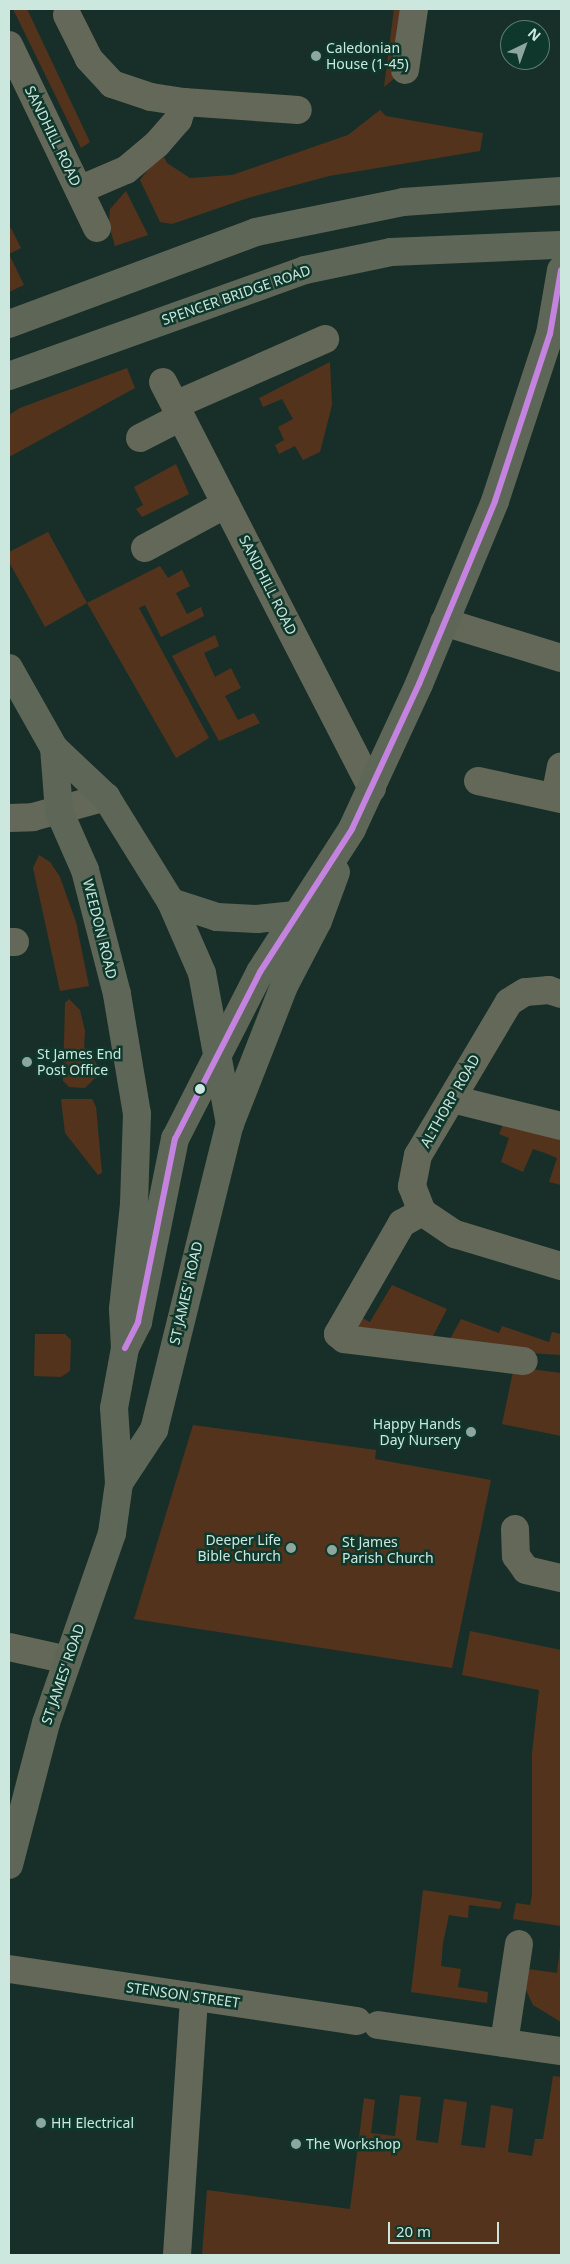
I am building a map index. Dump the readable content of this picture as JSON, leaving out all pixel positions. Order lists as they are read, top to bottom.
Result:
{
  "streets": {
    "main road": ["SPENCER BRIDGE ROAD", "WEEDON ROAD", "ST JAMES' ROAD"],
    "street": ["SANDHILL ROAD", "ALTHORP ROAD", "STENSON STREET"]
  },
  "crossings": [
    ["WEEDON ROAD", "ST JAMES' ROAD"]
  ],
  "places": [
    "Caledonian House (1-45)",
    "St James End Post Office",
    "Happy Hands Day Nursery",
    "Deeper Life Bible Church",
    "St James Parish Church",
    "HH Electrical",
    "The Workshop"
  ],
  "scale_bar": "20 m",
  "north": "top right"
}
